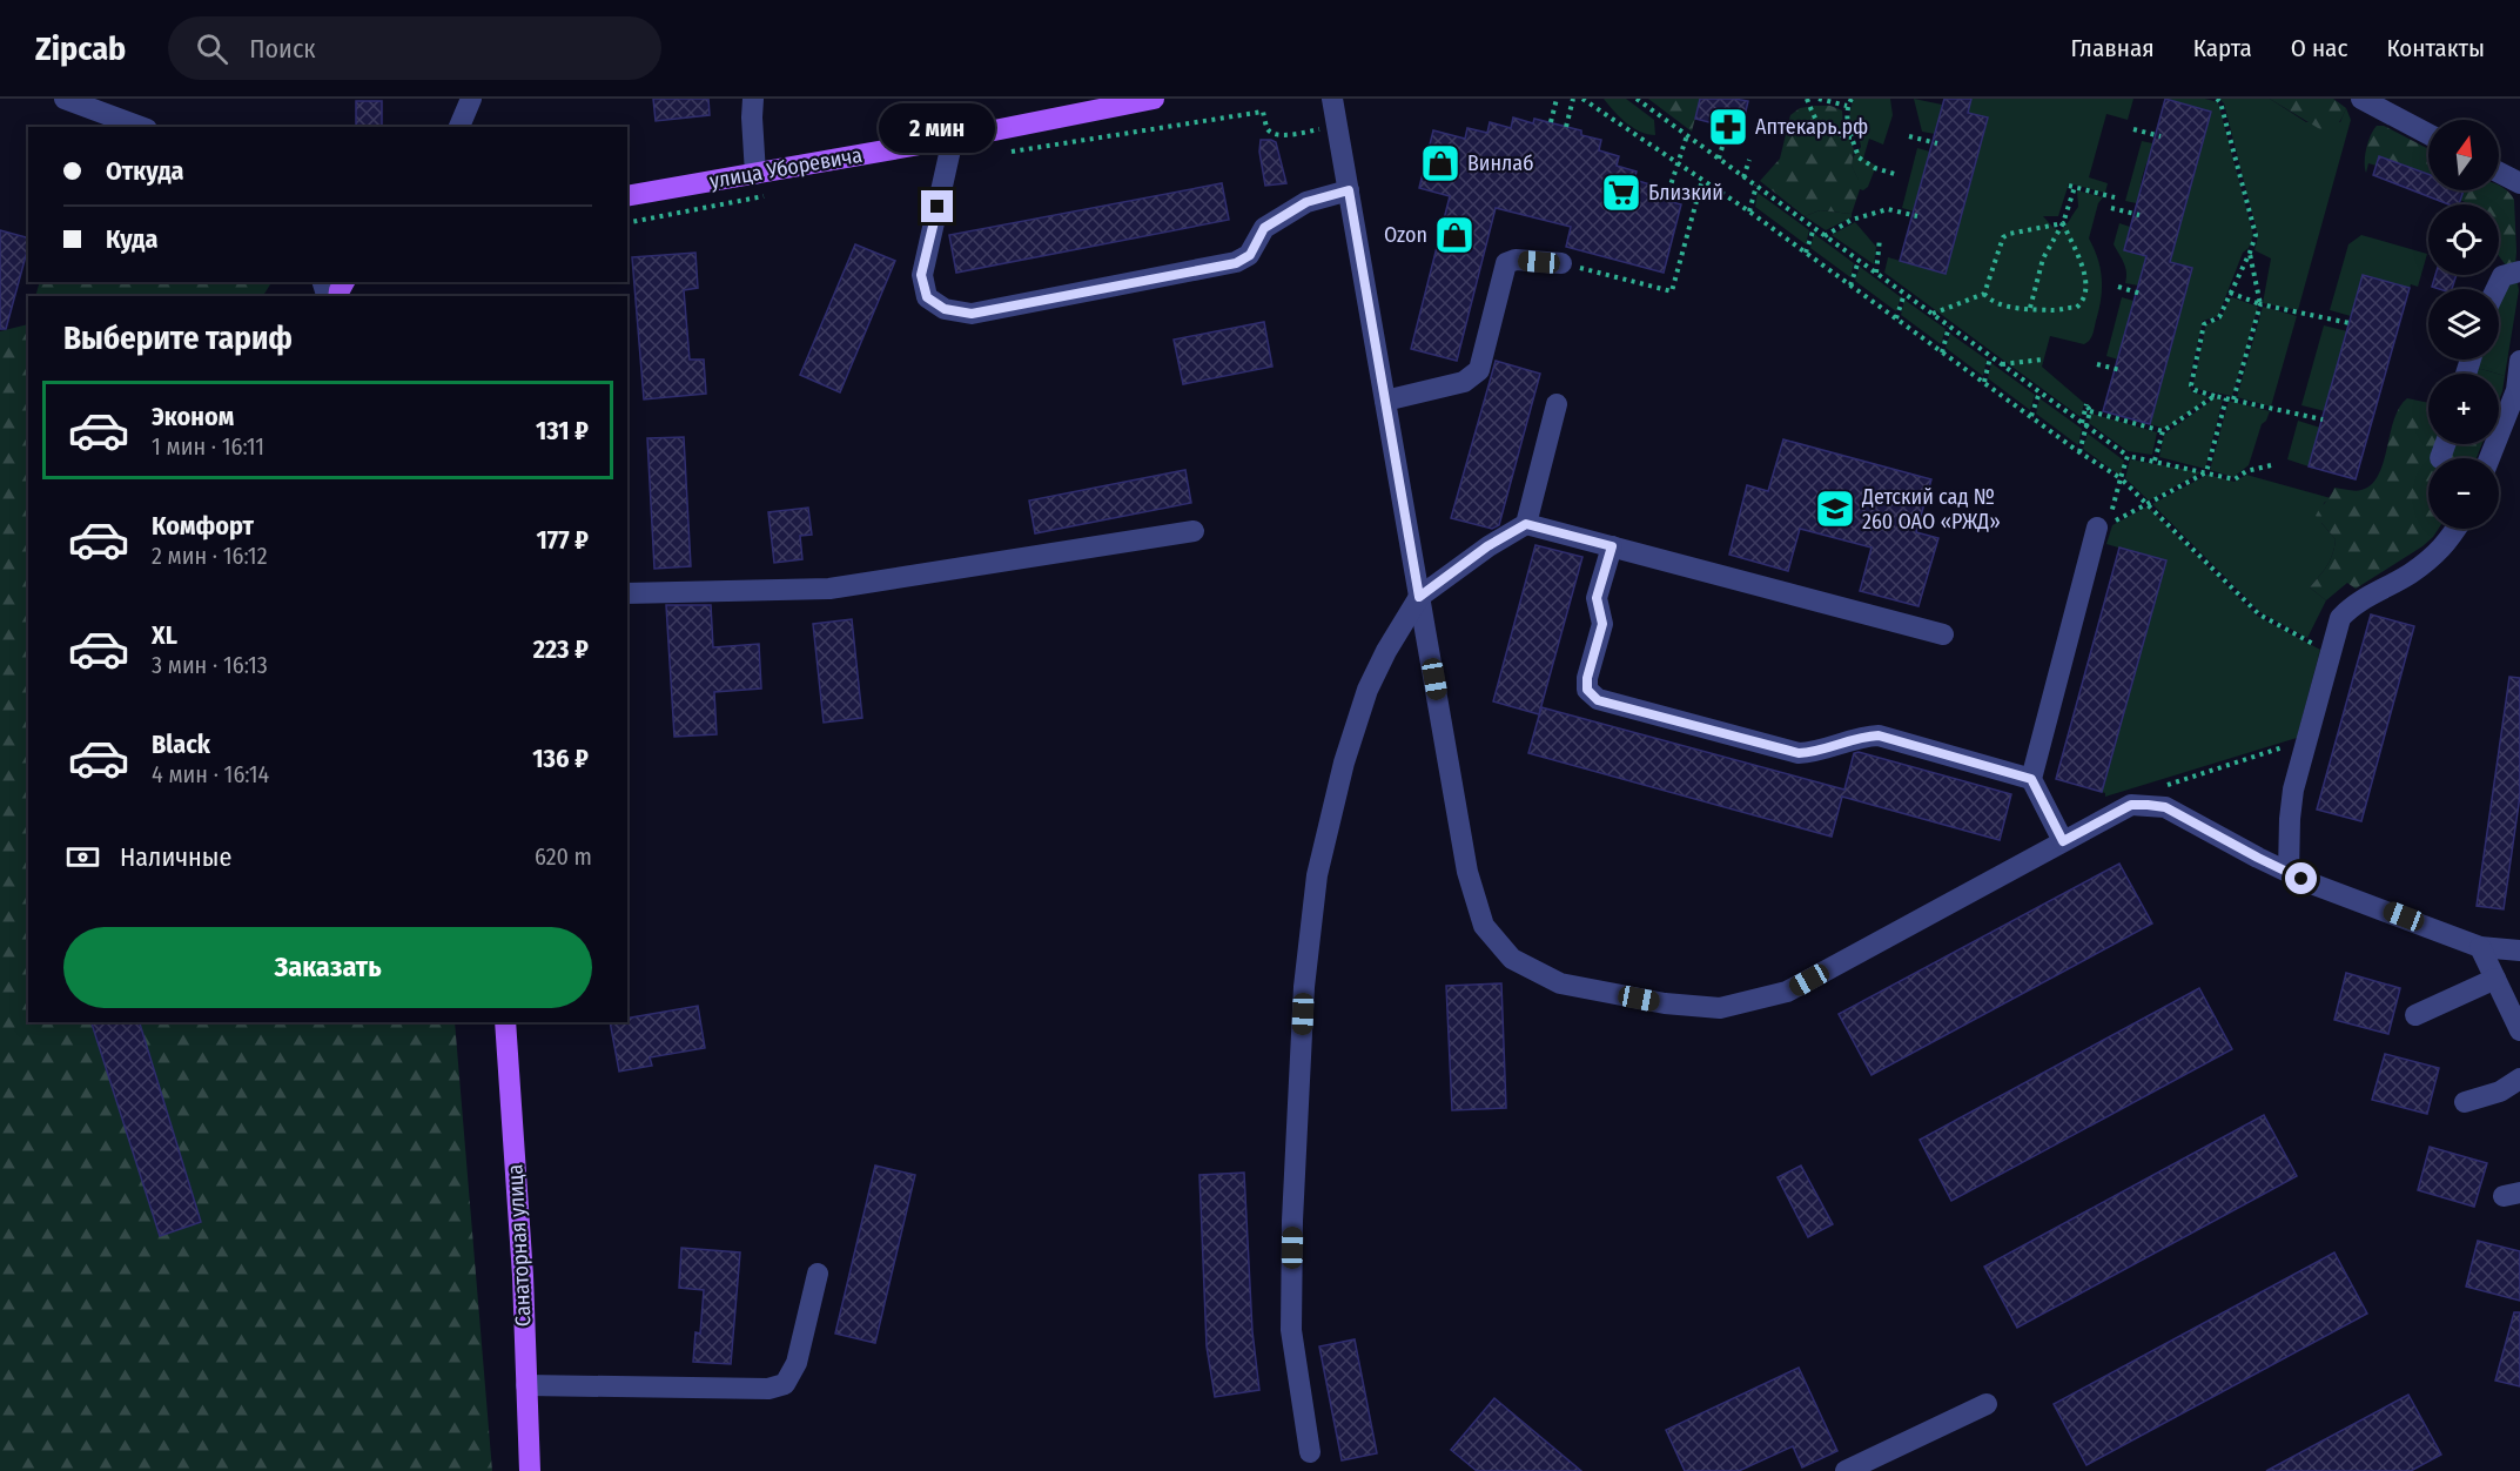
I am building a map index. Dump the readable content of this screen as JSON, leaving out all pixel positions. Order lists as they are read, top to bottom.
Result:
{
  "streets": {
    "main road": ["улица Уборевича", "Санаторная улица"]
  },
  "places": {
    "pharmacy": ["Аптекарь.рф"],
    "shop": ["Винлаб", "Ozon"],
    "supermarket": ["Близкий"],
    "school or university": ["Детский сад № 260 ОАО «РЖД»"]
  },
  "north": "top",
  "page": {
    "header": "Zipcab",
    "search": "Поиск",
    "nav": [
      "Главная",
      "Карта",
      "О нас",
      "Контакты"
    ],
    "bubble": "2 мин",
    "map_buttons": ["+", "−"],
    "banner": ["Откуда", "Куда"],
    "heading": "Выберите тариф",
    "list": [
      {
        "name": "Эконом",
        "note": "1 мин · 16:11",
        "value": "131 ₽"
      },
      {
        "name": "Комфорт",
        "note": "2 мин · 16:12",
        "value": "177 ₽"
      },
      {
        "name": "XL",
        "note": "3 мин · 16:13",
        "value": "223 ₽"
      },
      {
        "name": "Black",
        "note": "4 мин · 16:14",
        "value": "136 ₽"
      }
    ],
    "pay": ["Наличные", "620 m"],
    "buttons": "Заказать"
  }
}
